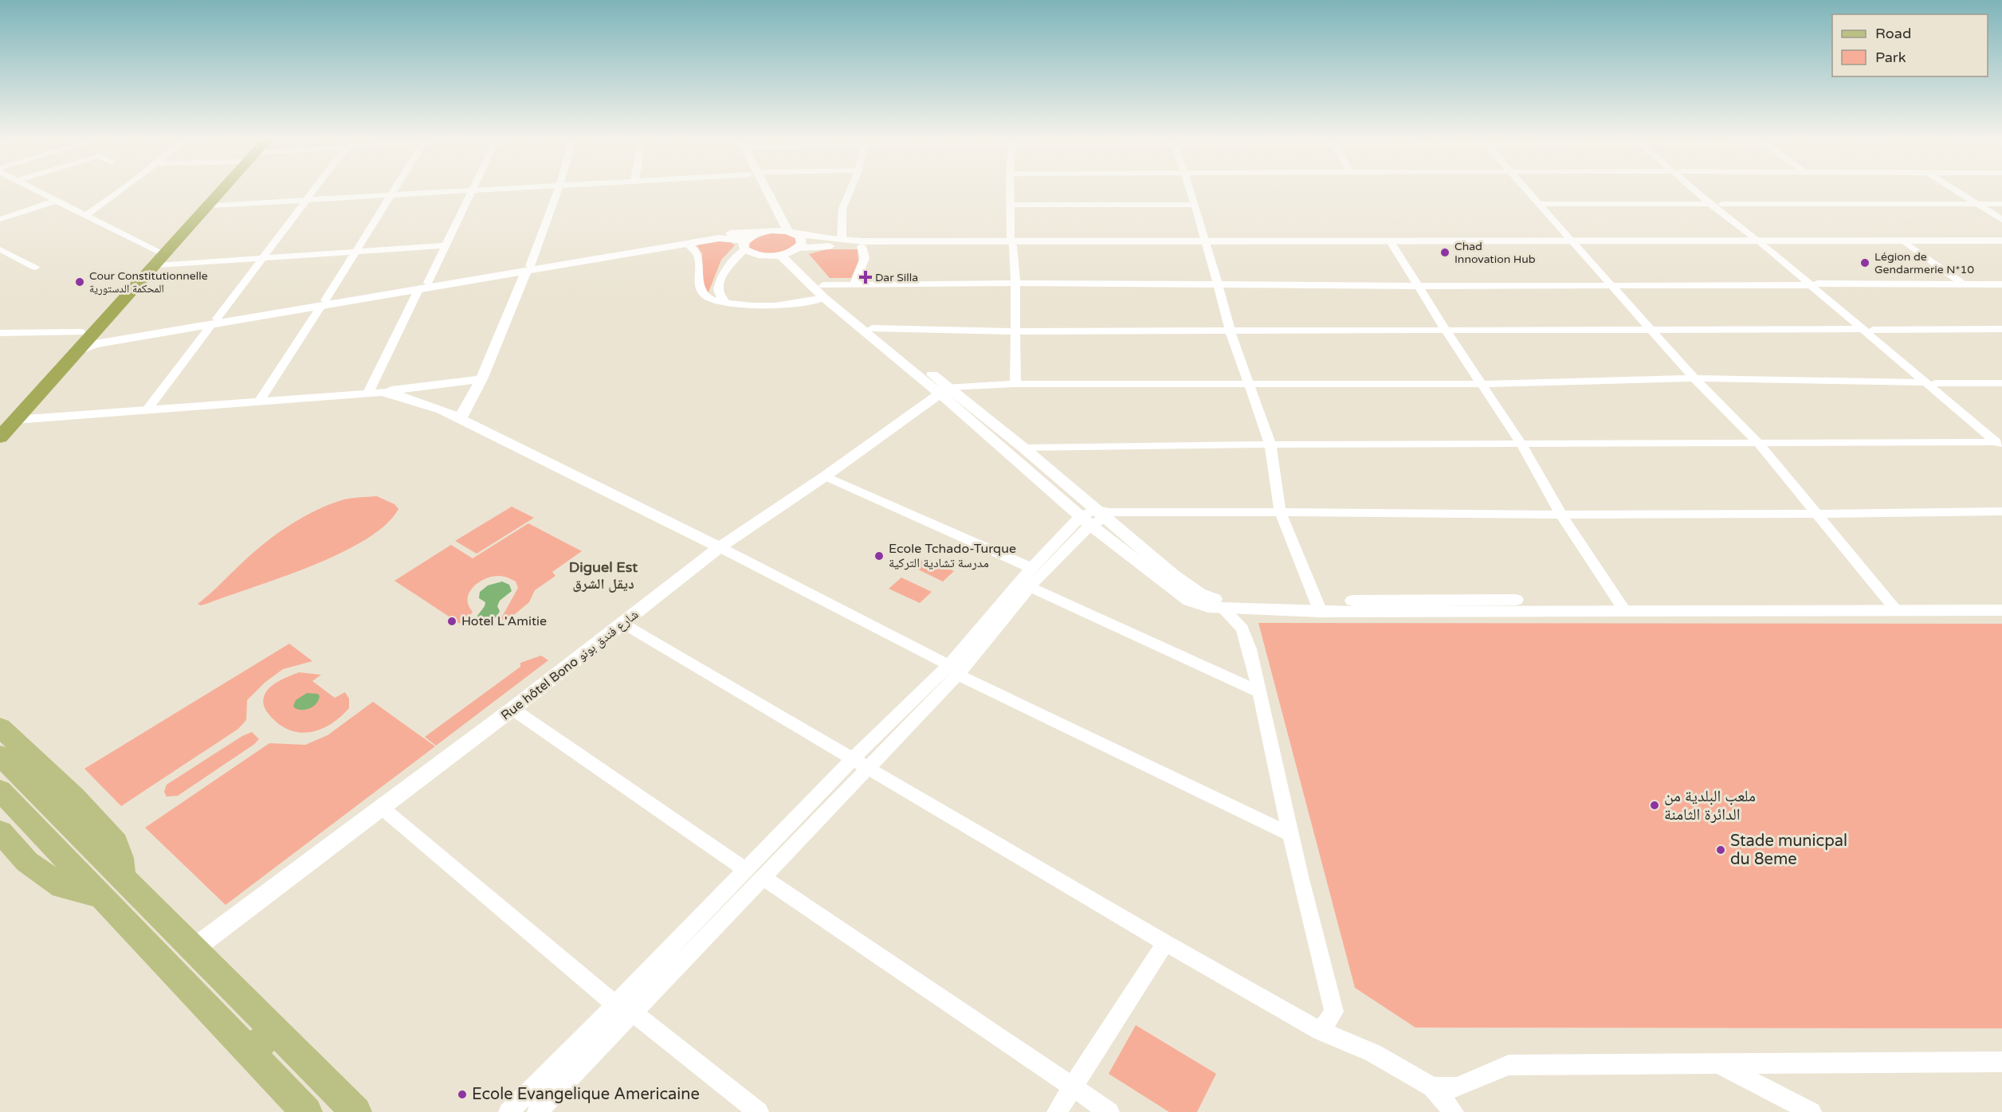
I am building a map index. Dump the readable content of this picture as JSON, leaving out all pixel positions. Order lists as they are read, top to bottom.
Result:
{
  "streets": {
    "street": ["Rue hôtel Bono شارع فندق بونو"]
  },
  "districts": ["Diguel Est ديقل الشرق"],
  "places": {
    "other": [
      "Chad Innovation Hub",
      "Légion de Gendarmerie N*10",
      "Cour Constitutionnelle المحكمة الدستورية",
      "Ecole Tchado-Turque مدرسة تشادية التركية",
      "Hotel L'Amitie",
      "ملعب البلدية من الدائرة الثامنة",
      "Stade municpal du 8eme",
      "Ecole Evangelique Americaine"
    ],
    "health": ["Dar Silla"]
  },
  "legend": ["Road", "Park"]
}
